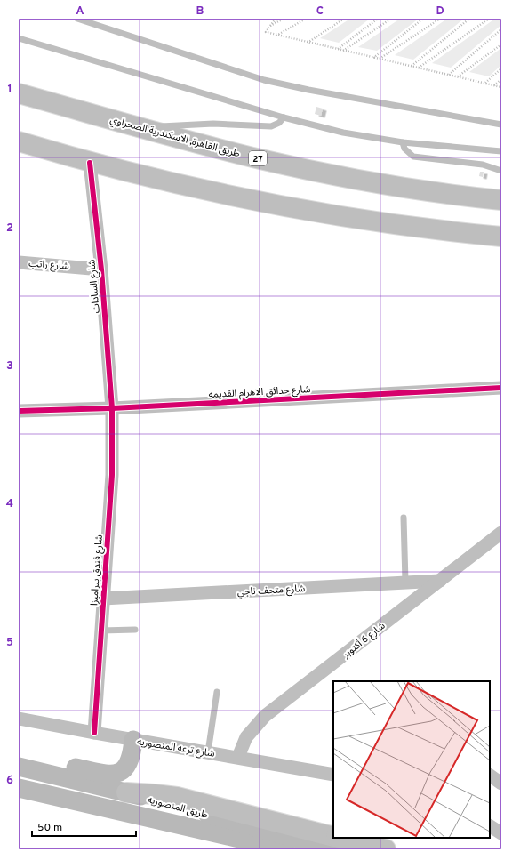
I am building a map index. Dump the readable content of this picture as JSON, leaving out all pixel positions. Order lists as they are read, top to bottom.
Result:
{
  "streets": {
    "highway": ["طريق القاهرة, الاسكندرية الصحراوي", "27"],
    "main road": ["طريق المنصوريه"],
    "street": [
      "شارع راتب",
      "شارع السادات",
      "شارع حدائق الاهرام القديمه",
      "شارع فندق بيراميزا",
      "شارع متحف ناجي",
      "شارع 6 أكتوبر",
      "شارع ترعه المنصوريه"
    ]
  },
  "crossings": [
    ["شارع راتب", "شارع السادات"],
    ["شارع السادات", "شارع حدائق الاهرام القديمه"],
    ["شارع السادات", "شارع فندق بيراميزا"],
    ["شارع حدائق الاهرام القديمه", "شارع فندق بيراميزا"],
    ["شارع فندق بيراميزا", "شارع متحف ناجي"],
    ["شارع فندق بيراميزا", "شارع ترعه المنصوريه"],
    ["شارع متحف ناجي", "شارع 6 أكتوبر"],
    ["شارع 6 أكتوبر", "شارع ترعه المنصوريه"]
  ],
  "scale_bar": "50 m",
  "grid": {
    "columns": [
      "A",
      "B",
      "C",
      "D"
    ],
    "rows": [
      "1",
      "2",
      "3",
      "4",
      "5",
      "6"
    ]
  }
}
